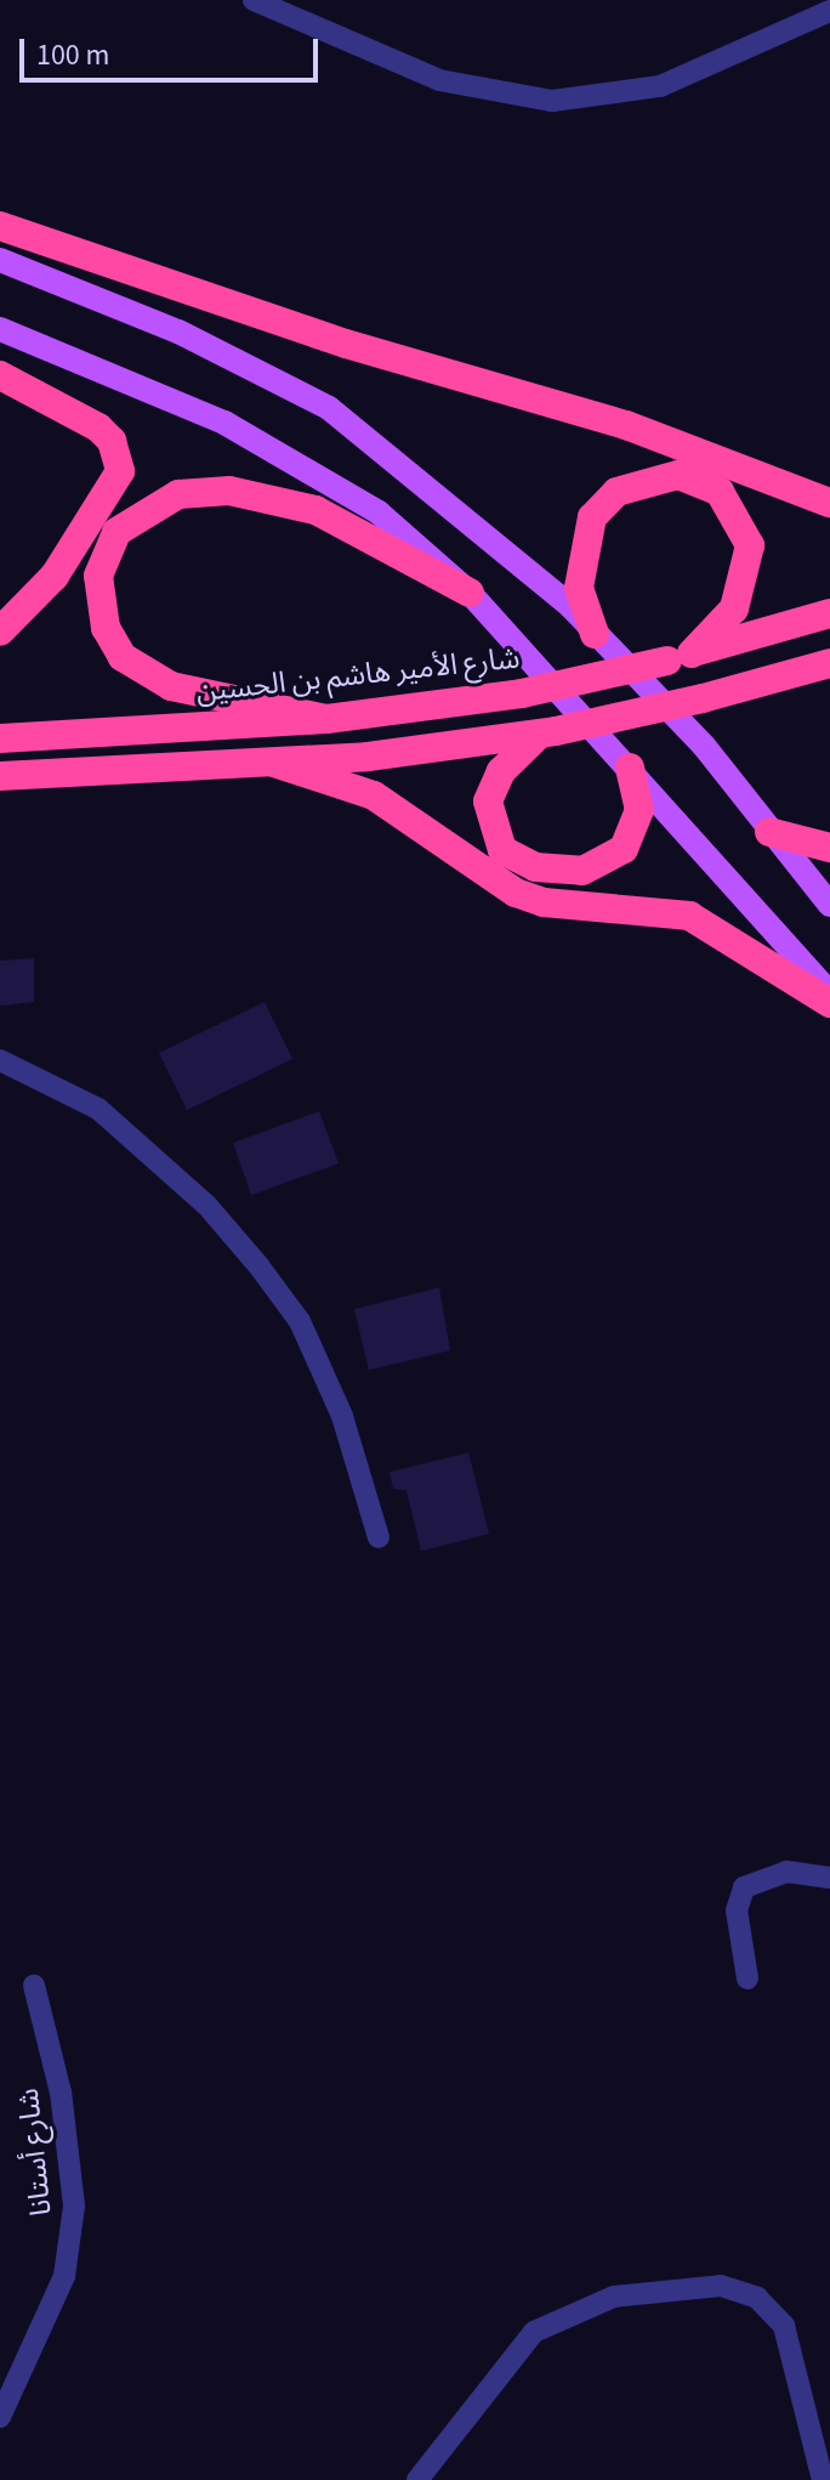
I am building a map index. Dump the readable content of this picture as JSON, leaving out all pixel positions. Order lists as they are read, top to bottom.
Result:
{
  "streets": {
    "highway": ["شارع الأمير هاشم بن الحسين"],
    "street": ["شارع أستانا"]
  },
  "scale_bar": "100 m"
}
